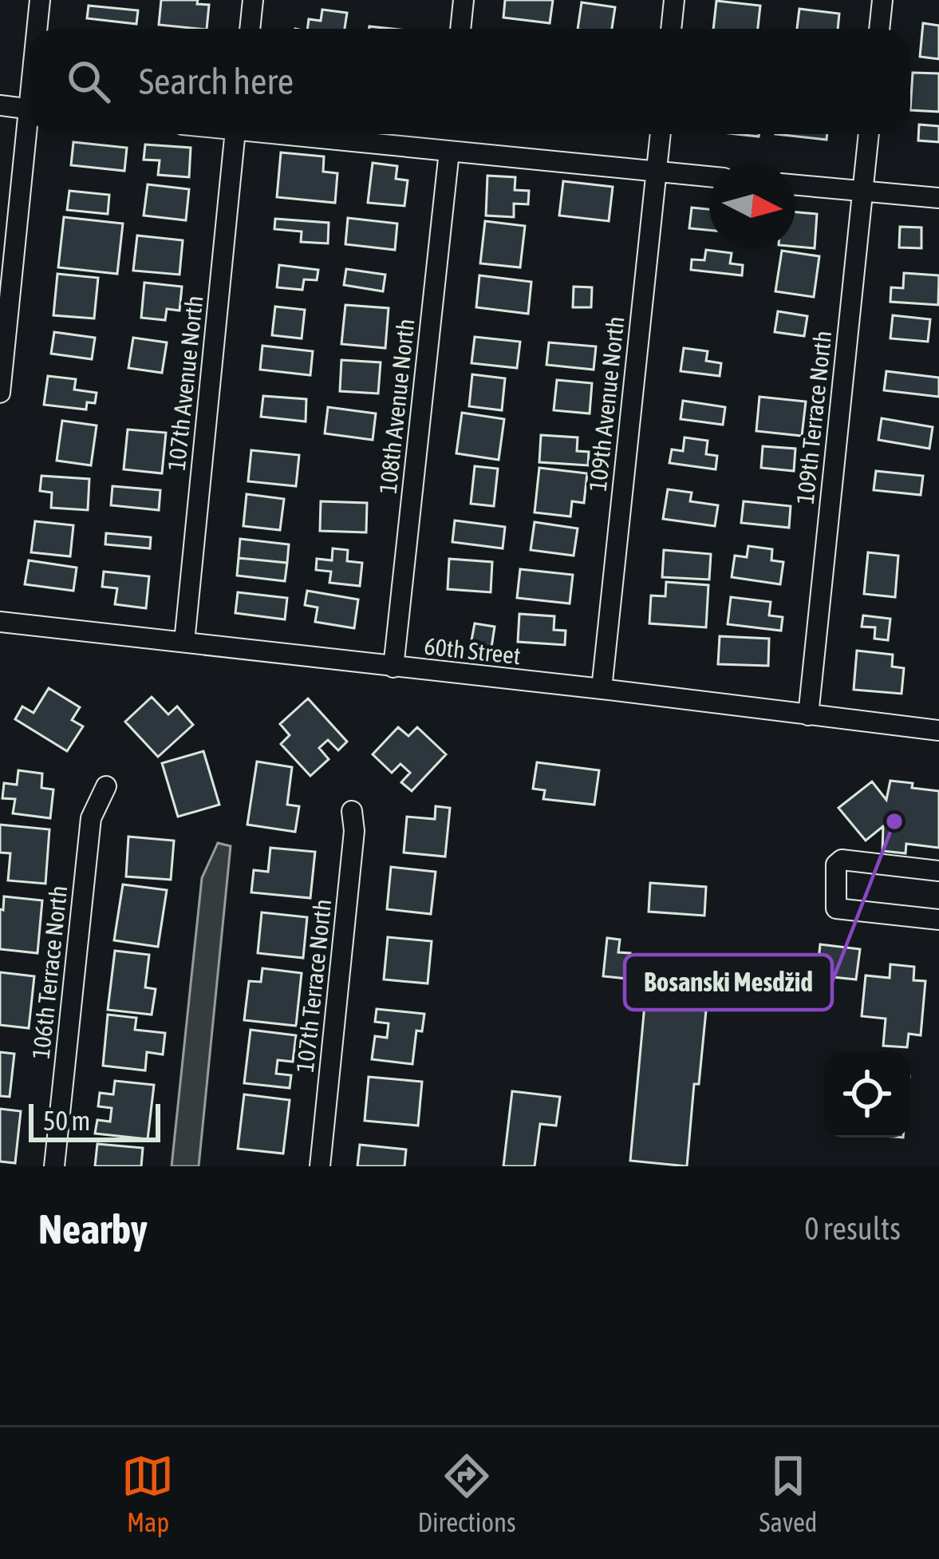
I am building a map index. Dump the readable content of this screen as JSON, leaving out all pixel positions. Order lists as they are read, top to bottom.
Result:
{
  "streets": {
    "street": [
      "107th Avenue North",
      "109th Avenue North",
      "108th Avenue North",
      "109th Terrace North",
      "60th Street",
      "106th Terrace North",
      "107th Terrace North"
    ]
  },
  "crossings": [
    ["107th Avenue North", "60th Street"],
    ["109th Avenue North", "60th Street"],
    ["108th Avenue North", "60th Street"],
    ["109th Terrace North", "60th Street"]
  ],
  "places": ["Bosanski Mesdžid"],
  "scale_bar": "50 m",
  "north": "right",
  "page": {
    "search": "Search here",
    "scale": "50 m",
    "heading": ["Nearby", "0 results"],
    "nav": ["Map", "Directions", "Saved"]
  }
}
